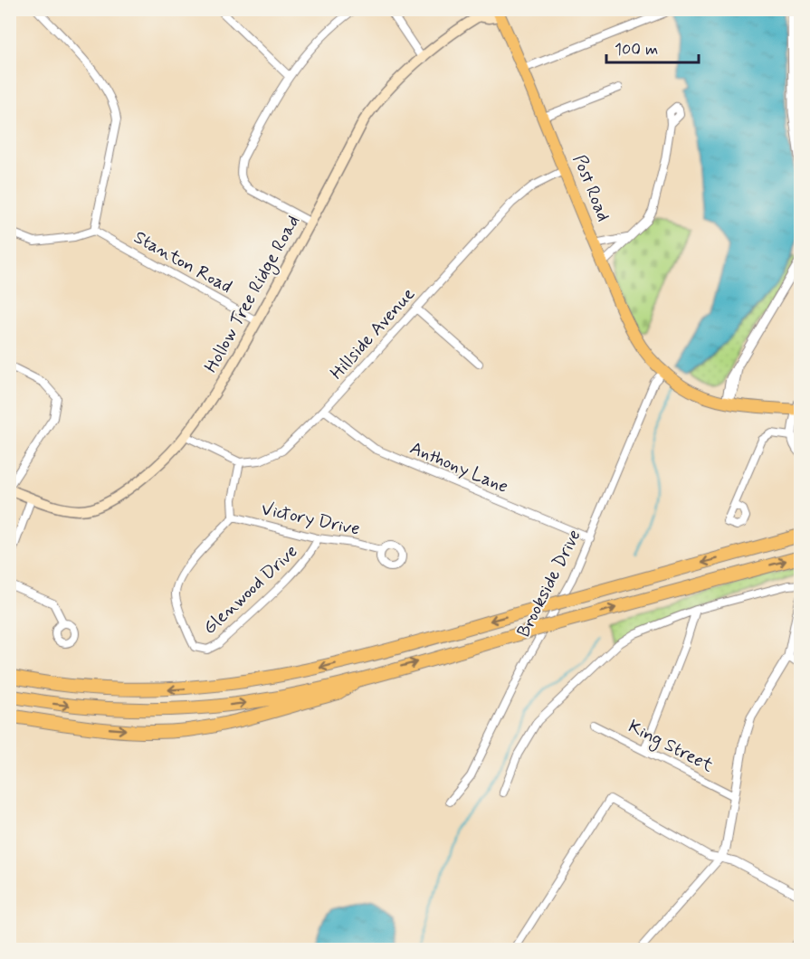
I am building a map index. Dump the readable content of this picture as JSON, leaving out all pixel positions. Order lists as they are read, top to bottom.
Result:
{
  "streets": {
    "main road": ["Post Road", "Hollow Tree Ridge Road"],
    "street": [
      "Stanton Road",
      "Hillside Avenue",
      "Anthony Lane",
      "Victory Drive",
      "Brookside Drive",
      "Glenwood Drive",
      "King Street"
    ]
  },
  "crossings": [
    ["Post Road", "Hollow Tree Ridge Road"],
    ["Post Road", "Hillside Avenue"],
    ["Post Road", "Brookside Drive"],
    ["Stanton Road", "Hollow Tree Ridge Road"],
    ["Hillside Avenue", "Anthony Lane"],
    ["Anthony Lane", "Brookside Drive"],
    ["Victory Drive", "Glenwood Drive"]
  ],
  "scale_bar": "100 m"
}
